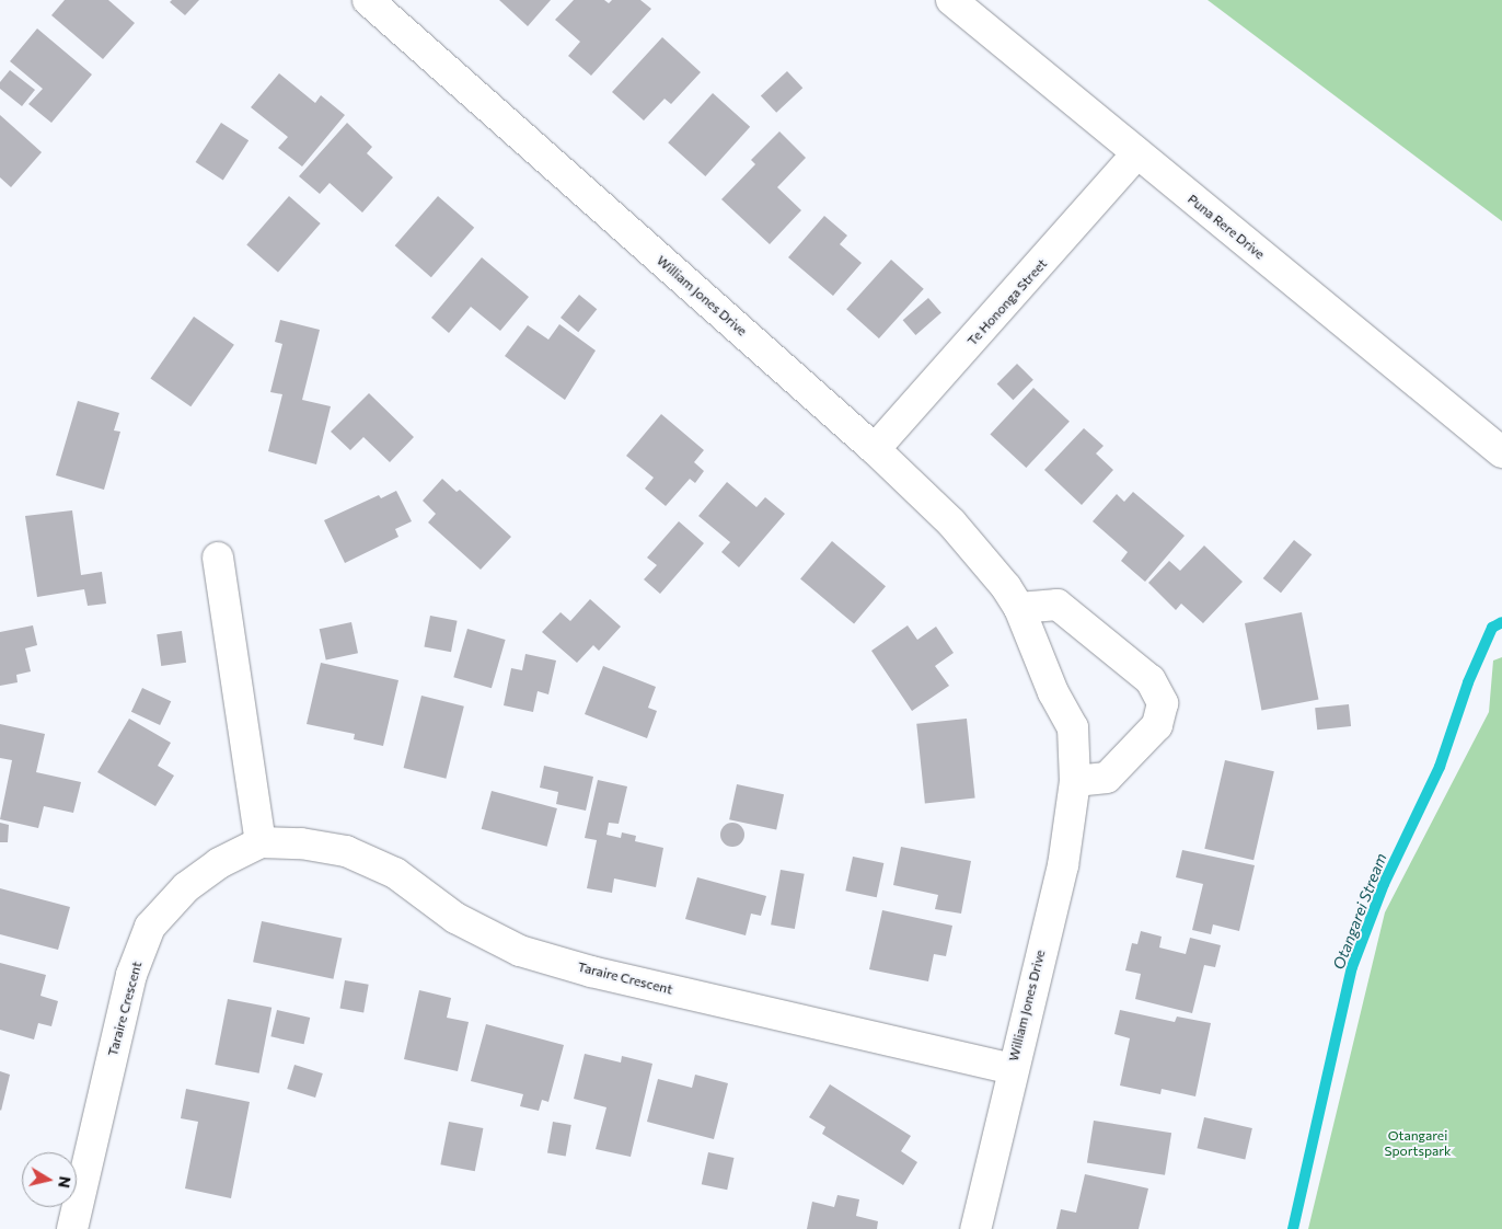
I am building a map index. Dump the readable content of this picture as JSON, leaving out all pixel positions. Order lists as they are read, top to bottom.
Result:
{
  "streets": {
    "street": [
      "Puna Rere Drive",
      "William Jones Drive",
      "Te Hononga Street",
      "Taraire Crescent"
    ]
  },
  "crossings": [
    ["Puna Rere Drive", "Te Hononga Street"],
    ["William Jones Drive", "Te Hononga Street"],
    ["William Jones Drive", "Taraire Crescent"]
  ],
  "water": ["Otangarei Stream"],
  "parks": ["Otangarei Sportspark"],
  "north": "right"
}
